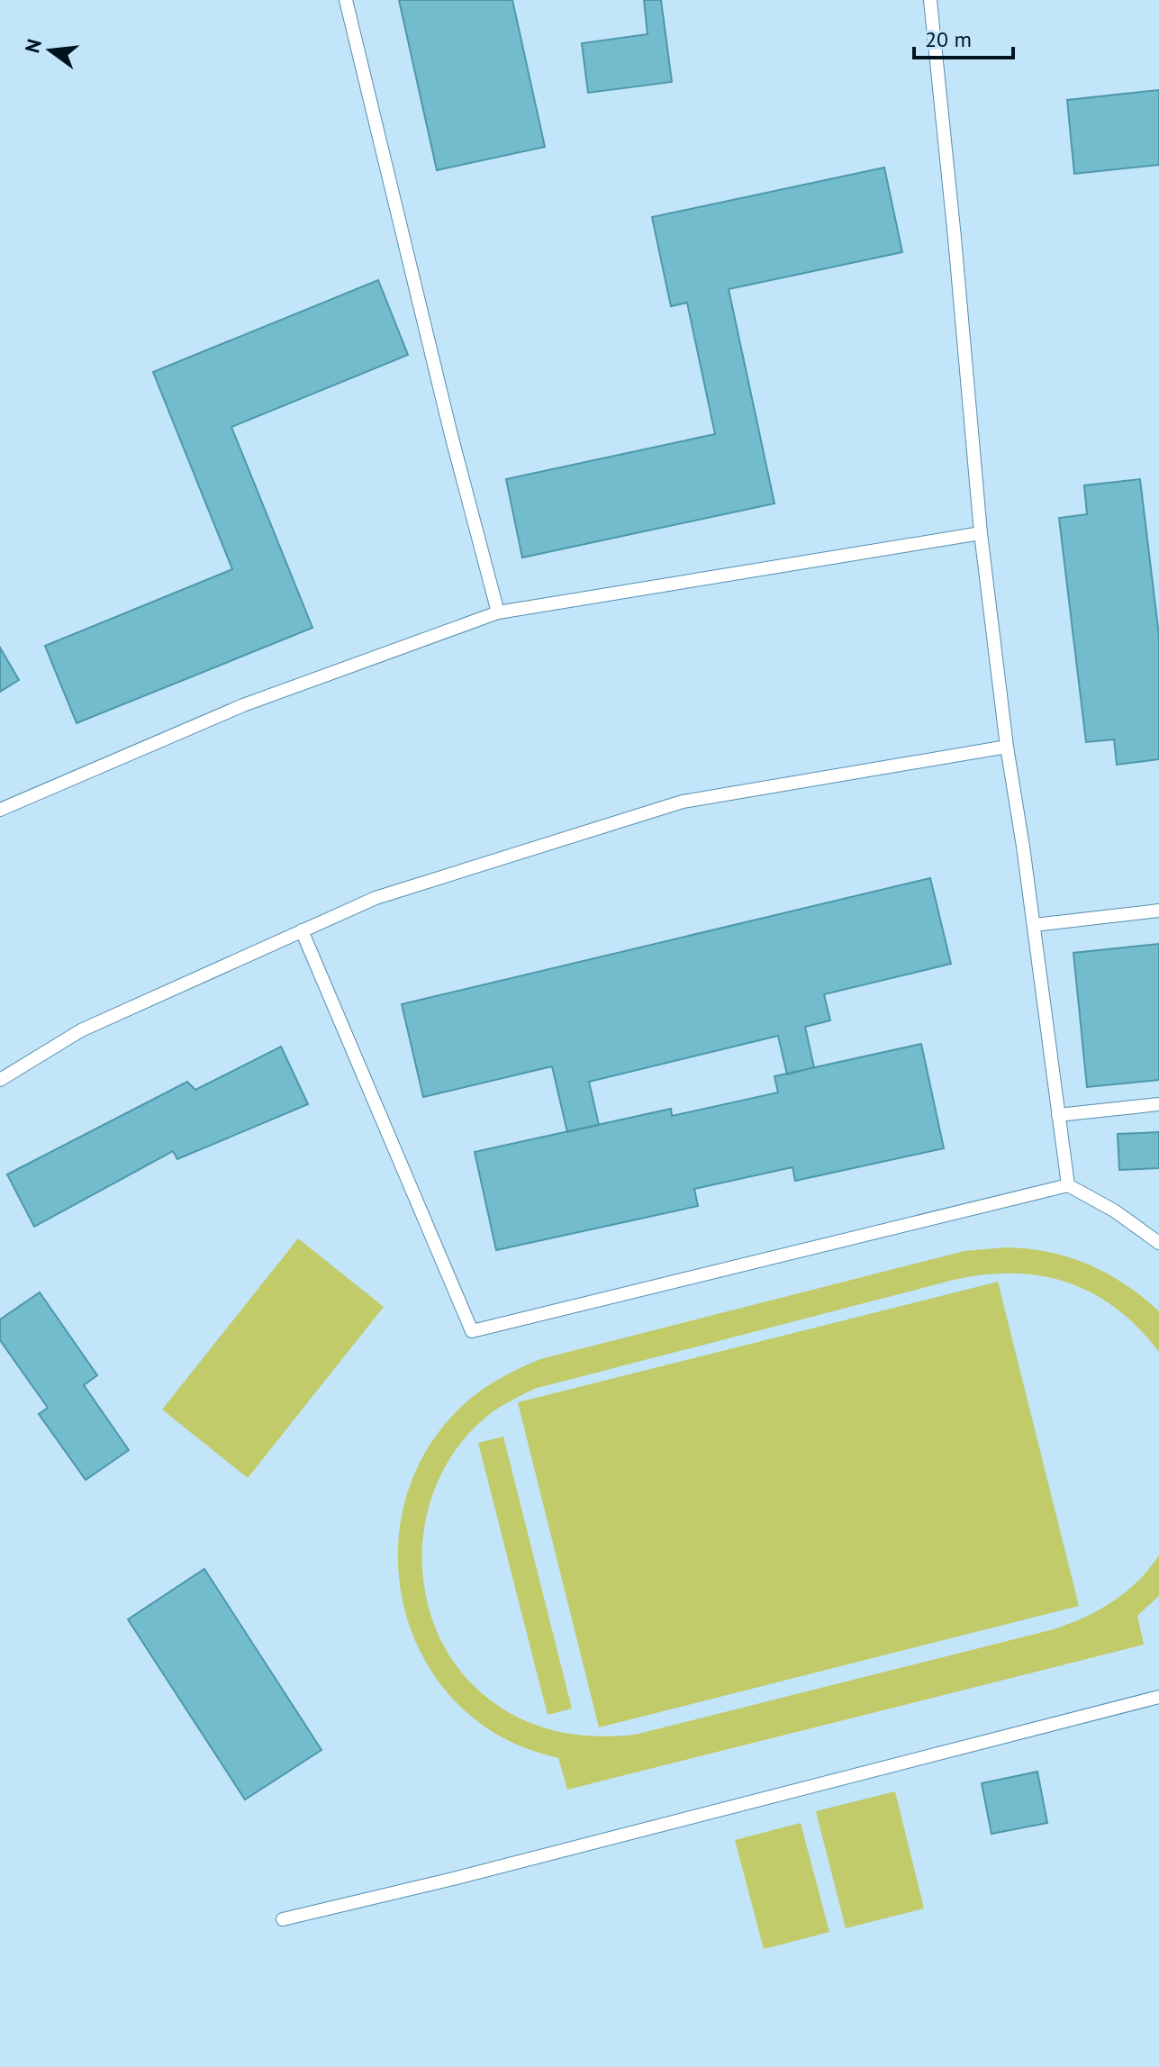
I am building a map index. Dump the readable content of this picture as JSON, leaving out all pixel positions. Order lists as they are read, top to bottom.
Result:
{
  "scale_bar": "20 m",
  "north": "left"
}
